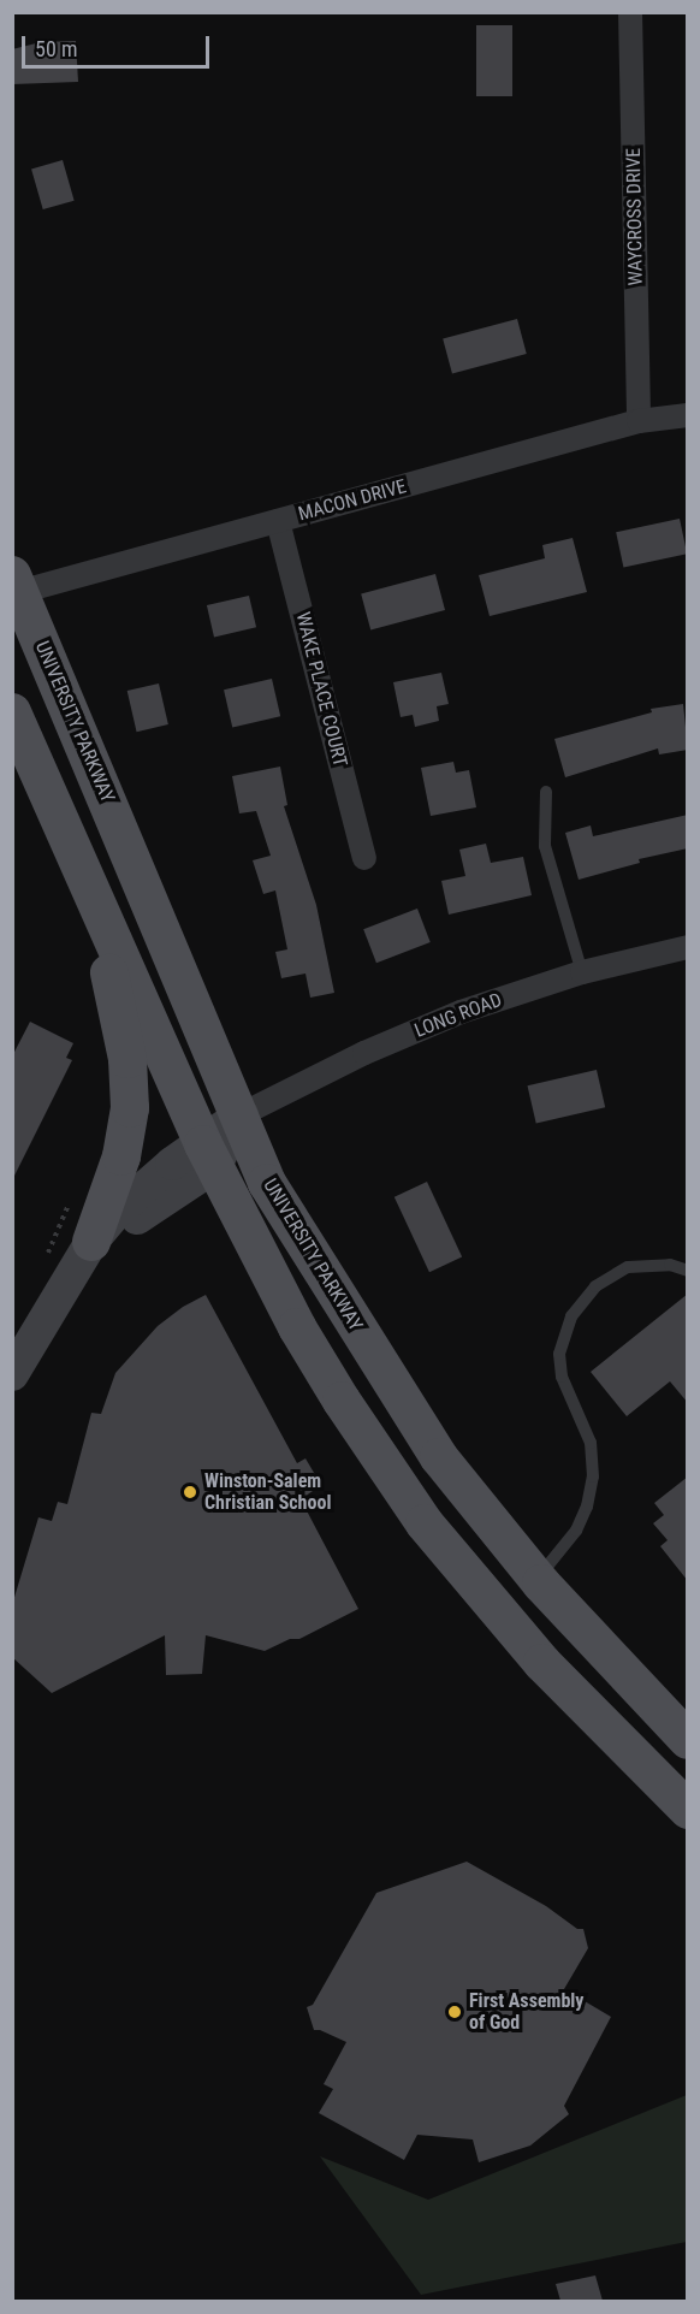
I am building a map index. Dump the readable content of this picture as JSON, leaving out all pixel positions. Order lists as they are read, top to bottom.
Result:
{
  "streets": {
    "main road": ["UNIVERSITY PARKWAY"],
    "street": [
      "WAYCROSS DRIVE",
      "MACON DRIVE",
      "WAKE PLACE COURT",
      "LONG ROAD"
    ]
  },
  "crossings": [
    ["WAYCROSS DRIVE", "MACON DRIVE"],
    ["MACON DRIVE", "WAKE PLACE COURT"],
    ["MACON DRIVE", "UNIVERSITY PARKWAY"],
    ["UNIVERSITY PARKWAY", "LONG ROAD"]
  ],
  "places": ["Winston-Salem Christian School", "First Assembly of God"],
  "scale_bar": "50 m"
}
